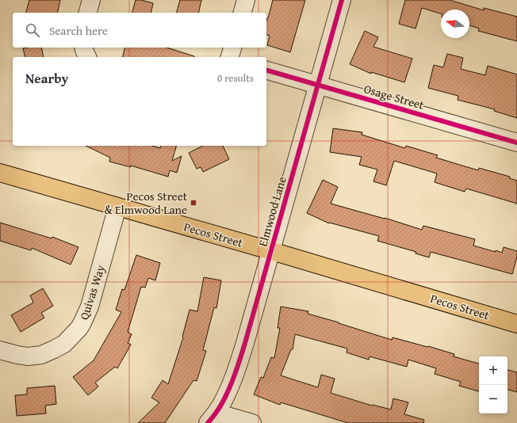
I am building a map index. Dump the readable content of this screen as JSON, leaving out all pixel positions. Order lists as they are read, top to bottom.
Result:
{
  "streets": {
    "main road": ["Pecos Street"],
    "street": ["Osage Street", "Elmwood Lane", "Quivas Way"]
  },
  "crossings": [
    ["Osage Street", "Elmwood Lane"],
    ["Elmwood Lane", "Pecos Street"],
    ["Pecos Street", "Quivas Way"]
  ],
  "places": {
    "transit": ["Pecos Street & Elmwood Lane"]
  },
  "north": "left",
  "page": {
    "search": "Search here",
    "heading": ["Nearby", "0 results"],
    "map_buttons": ["+", "−"]
  }
}
